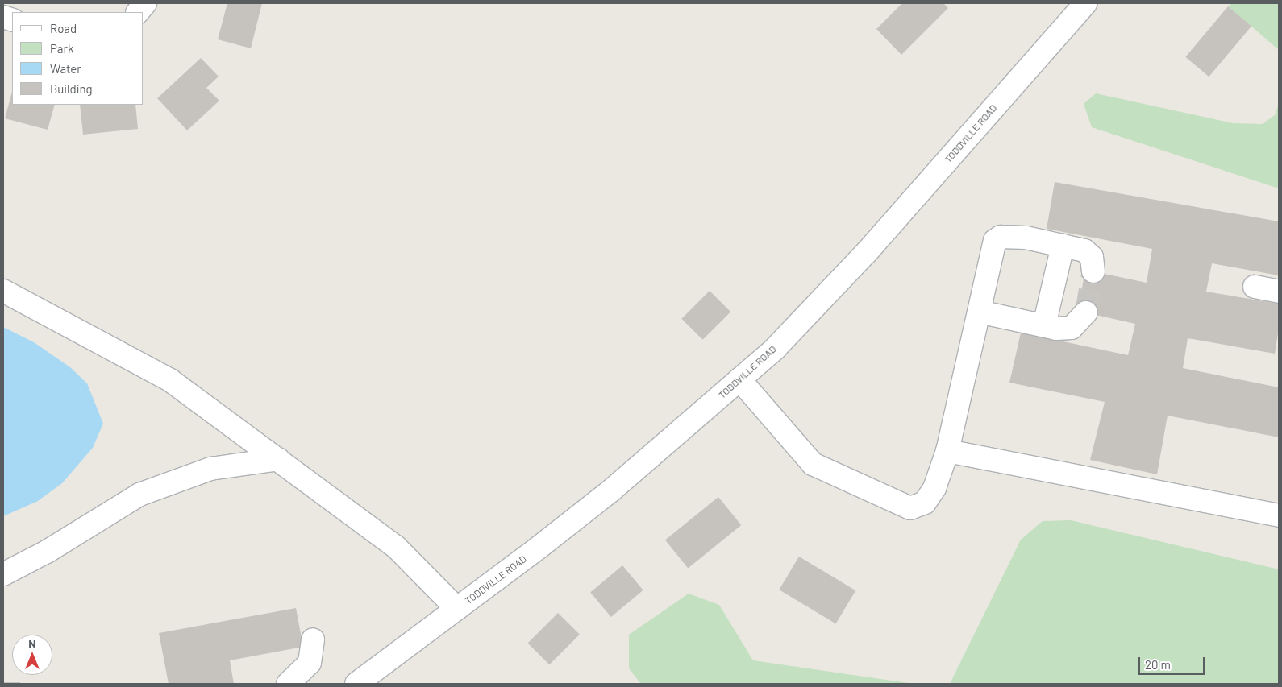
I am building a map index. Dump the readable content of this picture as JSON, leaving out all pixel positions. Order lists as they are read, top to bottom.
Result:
{
  "streets": {
    "street": ["TODDVILLE ROAD"]
  },
  "legend": [
    "Road",
    "Park",
    "Water",
    "Building"
  ],
  "scale_bar": "20 m",
  "north": "top"
}
